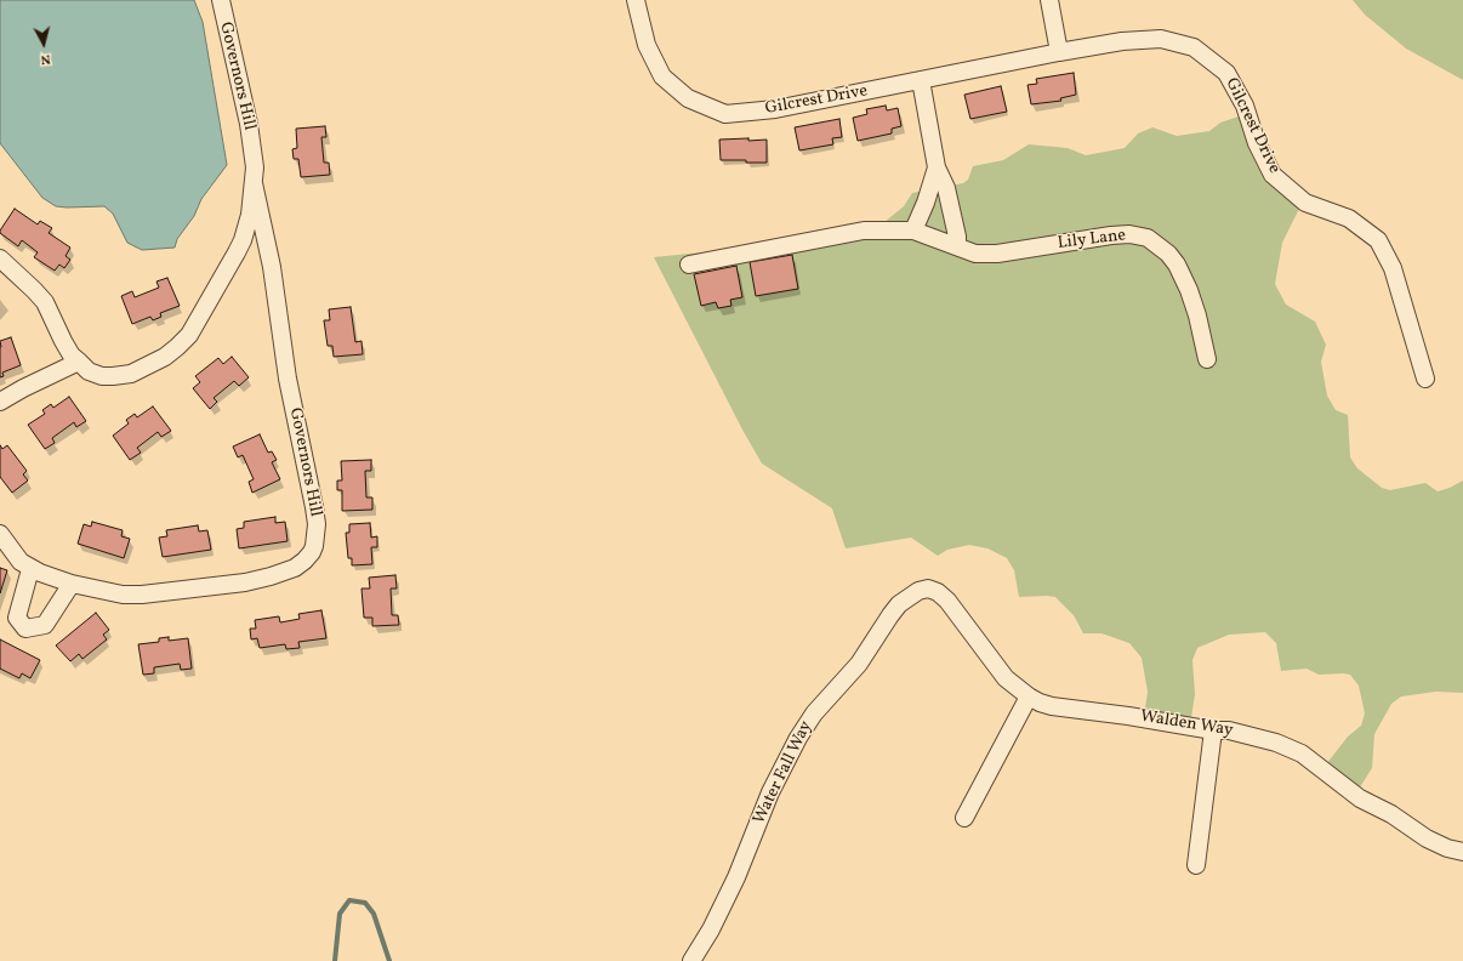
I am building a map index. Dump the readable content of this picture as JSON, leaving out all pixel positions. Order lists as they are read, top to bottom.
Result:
{
  "streets": {
    "street": [
      "Governors Hill",
      "Gilcrest Drive",
      "Lily Lane",
      "Walden Way",
      "Water Fall Way"
    ]
  },
  "crossings": [
    ["Walden Way", "Water Fall Way"]
  ],
  "north": "bottom"
}
